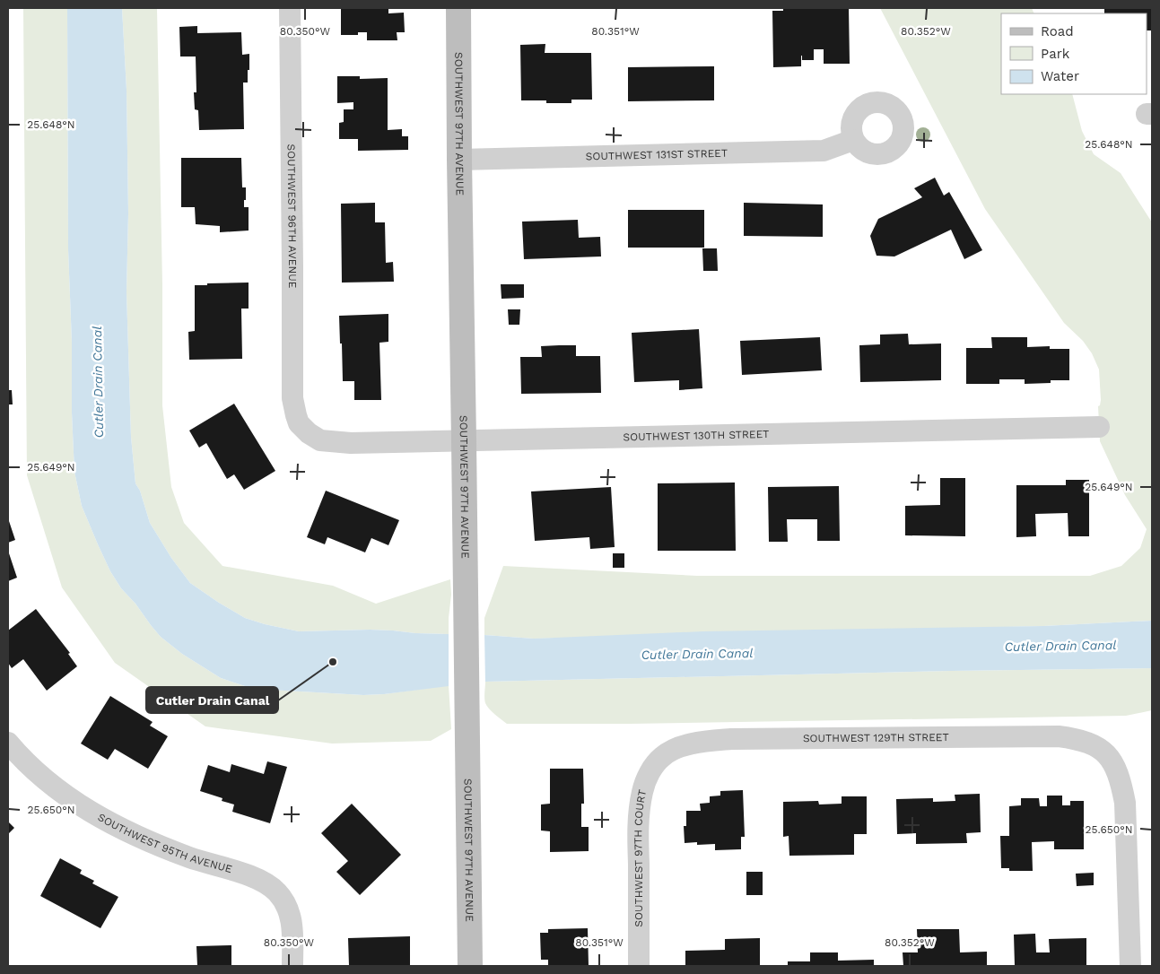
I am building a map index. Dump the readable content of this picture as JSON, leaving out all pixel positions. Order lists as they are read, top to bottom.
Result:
{
  "streets": {
    "street": [
      "SOUTHWEST 97TH AVENUE",
      "SOUTHWEST 131ST STREET",
      "SOUTHWEST 96TH AVENUE",
      "SOUTHWEST 130TH STREET",
      "SOUTHWEST 129TH STREET",
      "SOUTHWEST 95TH AVENUE",
      "SOUTHWEST 97TH COURT"
    ]
  },
  "crossings": [
    ["SOUTHWEST 97TH AVENUE", "SOUTHWEST 131ST STREET"],
    ["SOUTHWEST 97TH AVENUE", "SOUTHWEST 130TH STREET"],
    ["SOUTHWEST 96TH AVENUE", "SOUTHWEST 130TH STREET"],
    ["SOUTHWEST 129TH STREET", "SOUTHWEST 97TH COURT"]
  ],
  "water": ["Cutler Drain Canal"],
  "places": ["Cutler Drain Canal"],
  "legend": ["Road", "Park", "Water"],
  "coordinates": [
    "80.350°W",
    "80.351°W",
    "80.352°W",
    "25.648°N",
    "25.649°N",
    "25.650°N"
  ]
}
